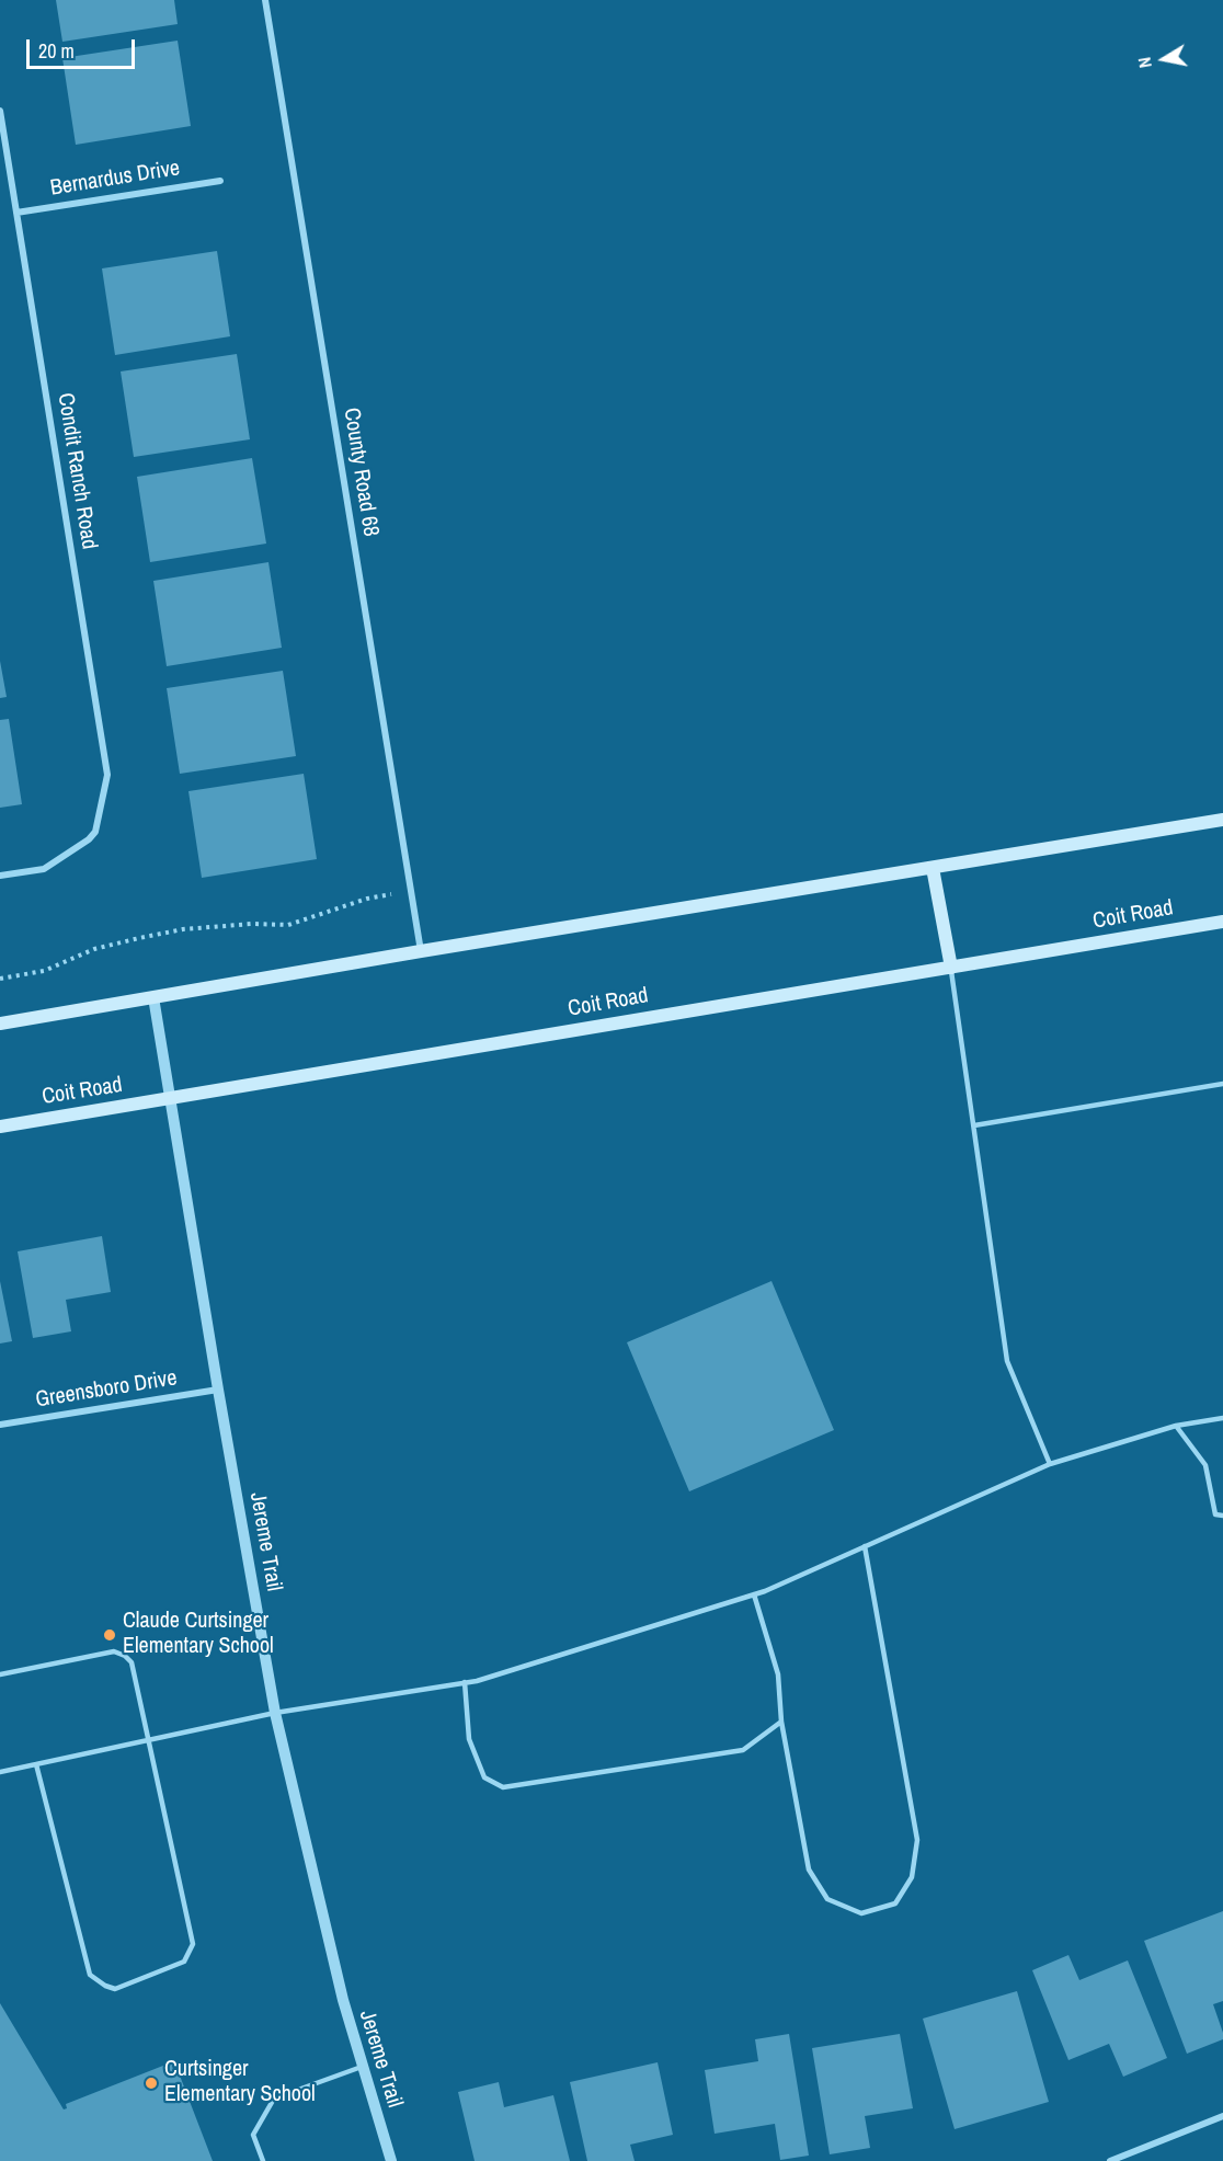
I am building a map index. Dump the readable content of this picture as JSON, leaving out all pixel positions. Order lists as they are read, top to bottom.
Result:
{
  "streets": {
    "main road": ["Coit Road"],
    "street": [
      "Bernardus Drive",
      "Condit Ranch Road",
      "County Road 68",
      "Greensboro Drive",
      "Jereme Trail"
    ]
  },
  "crossings": [
    ["Bernardus Drive", "Condit Ranch Road"],
    ["Coit Road", "Jereme Trail"],
    ["Greensboro Drive", "Jereme Trail"]
  ],
  "places": ["Claude Curtsinger Elementary School", "Curtsinger Elementary School"],
  "scale_bar": "20 m",
  "north": "left"
}
